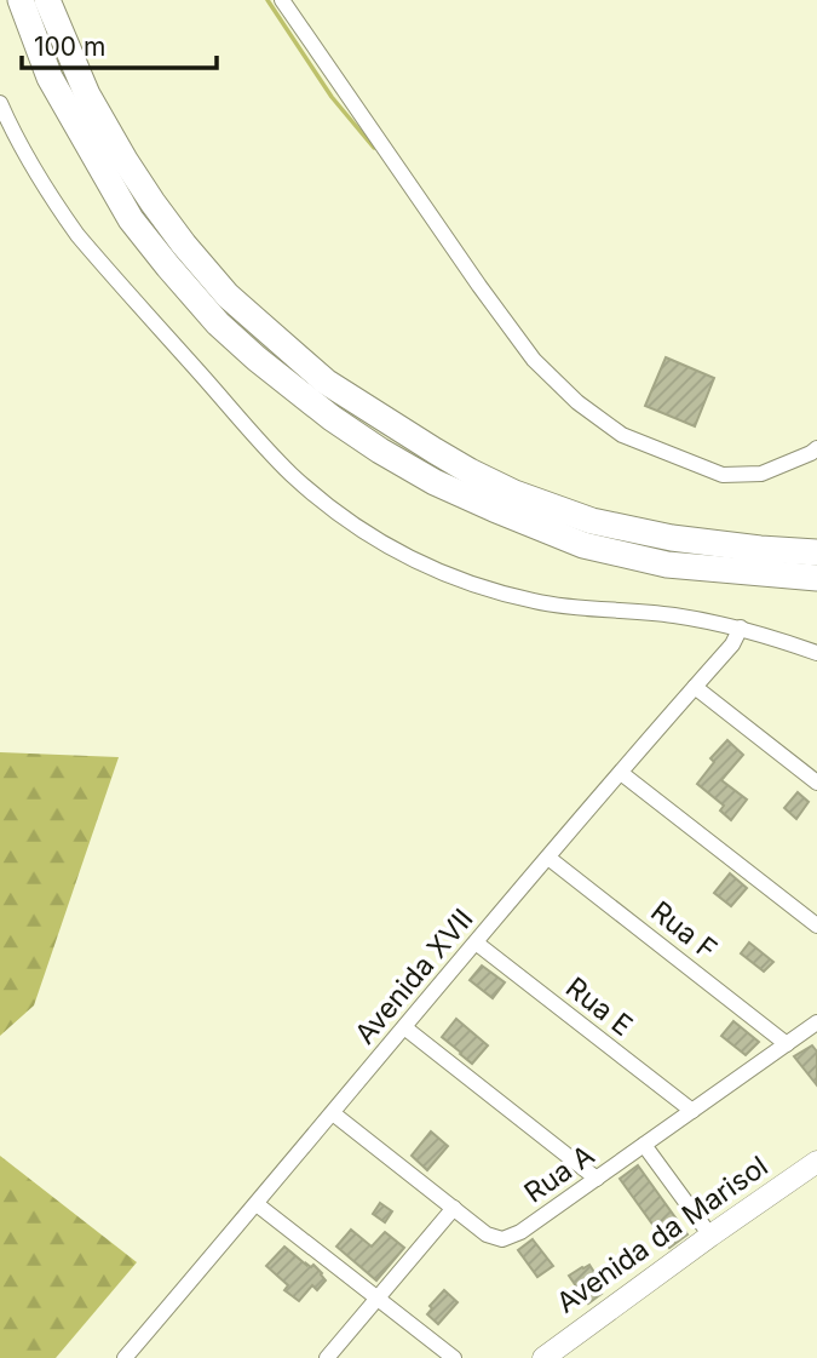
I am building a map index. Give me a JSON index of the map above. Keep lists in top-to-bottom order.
{
  "streets": {
    "street": [
      "Rua F",
      "Avenida XVII",
      "Rua E",
      "Rua A",
      "Avenida da Marisol"
    ]
  },
  "crossings": [
    ["Rua F", "Avenida XVII"],
    ["Rua F", "Rua A"],
    ["Avenida XVII", "Rua E"],
    ["Avenida XVII", "Rua A"],
    ["Rua E", "Rua A"]
  ],
  "scale_bar": "100 m"
}
